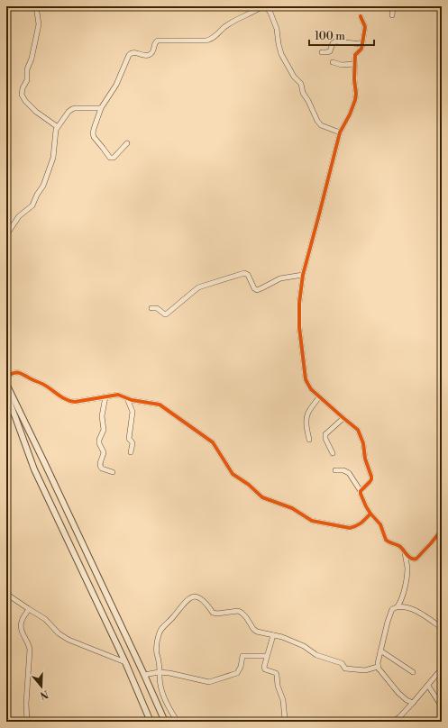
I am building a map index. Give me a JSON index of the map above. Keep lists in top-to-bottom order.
{
  "scale_bar": "100 m",
  "north": "bottom"
}
